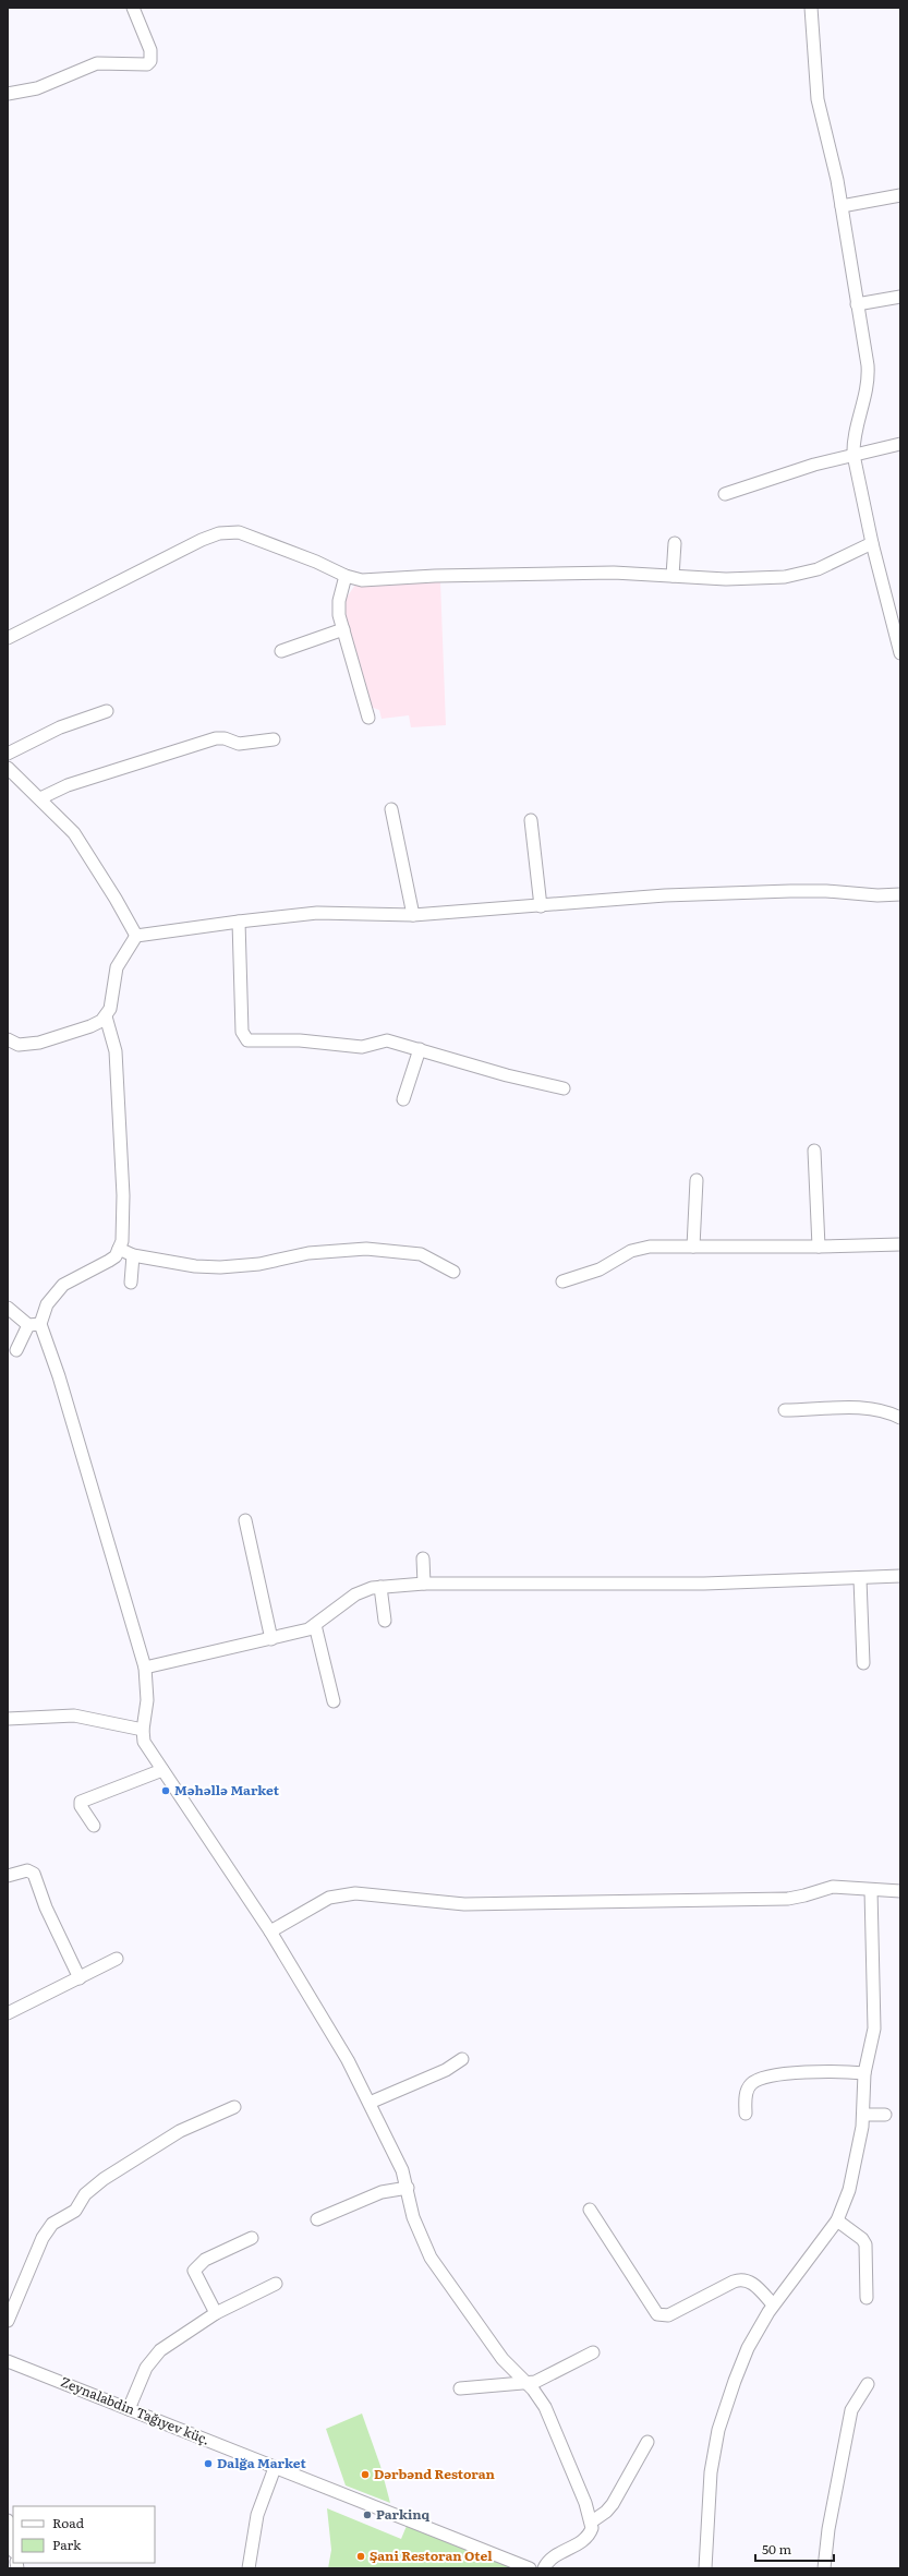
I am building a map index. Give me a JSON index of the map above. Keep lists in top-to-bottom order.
{
  "streets": {
    "street": ["Zeynalabdin Tağıyev küç."]
  },
  "places": [
    "Məhəllə Market",
    "Dalğa Market",
    "Dərbənd Restoran",
    "Parkinq",
    "Şani Restoran Otel"
  ],
  "legend": ["Road", "Park"],
  "scale_bar": "50 m"
}
